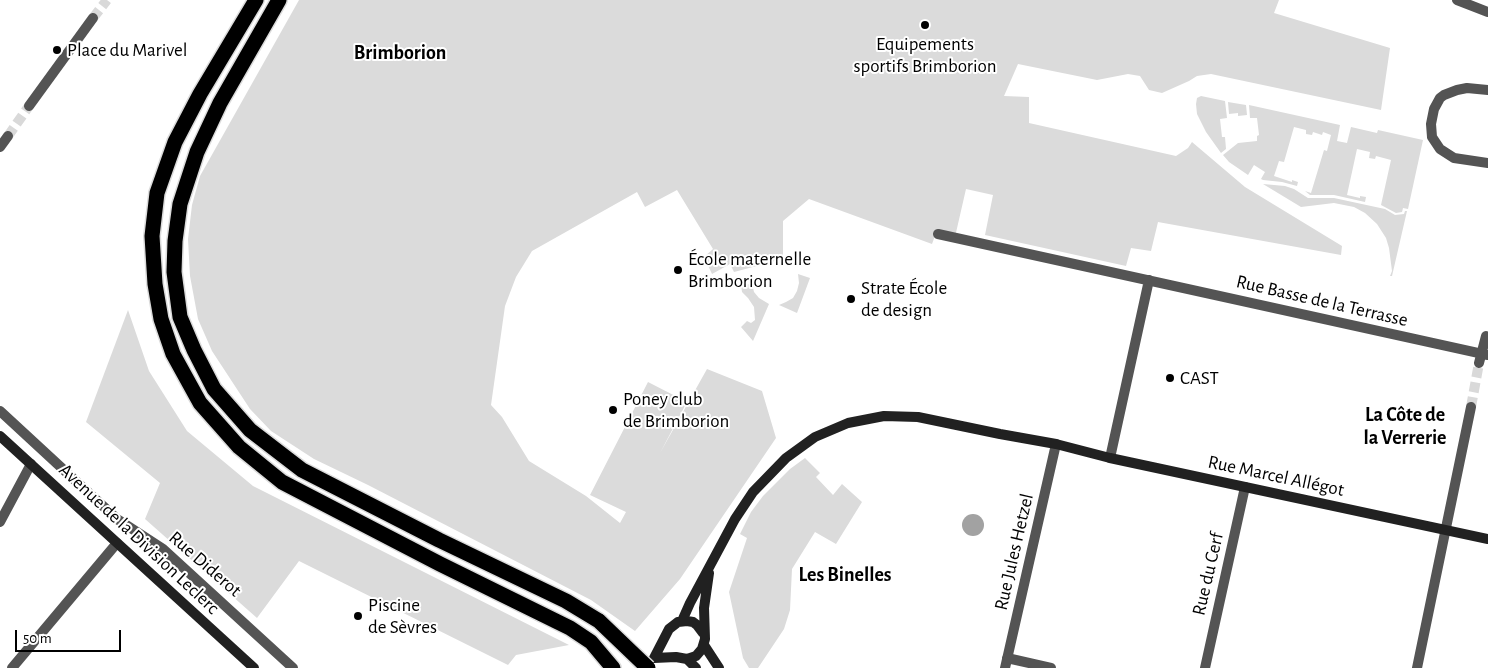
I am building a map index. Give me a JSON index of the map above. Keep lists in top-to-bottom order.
{
  "streets": {
    "main road": ["Rue Marcel Allégot", "Avenue de la Division Leclerc"],
    "street": [
      "Rue Basse de la Terrasse",
      "Rue Jules Hetzel",
      "Rue Diderot",
      "Rue du Cerf"
    ]
  },
  "crossings": [
    ["Rue Marcel Allégot", "Rue Jules Hetzel"],
    ["Rue Marcel Allégot", "Rue du Cerf"]
  ],
  "districts": ["Brimborion", "La Côte de la Verrerie", "Les Binelles"],
  "places": [
    "Equipements sportifs Brimborion",
    "Place du Marivel",
    "École maternelle Brimborion",
    "Strate École de design",
    "CAST",
    "Poney club de Brimborion",
    "Piscine de Sèvres"
  ],
  "scale_bar": "50 m"
}
